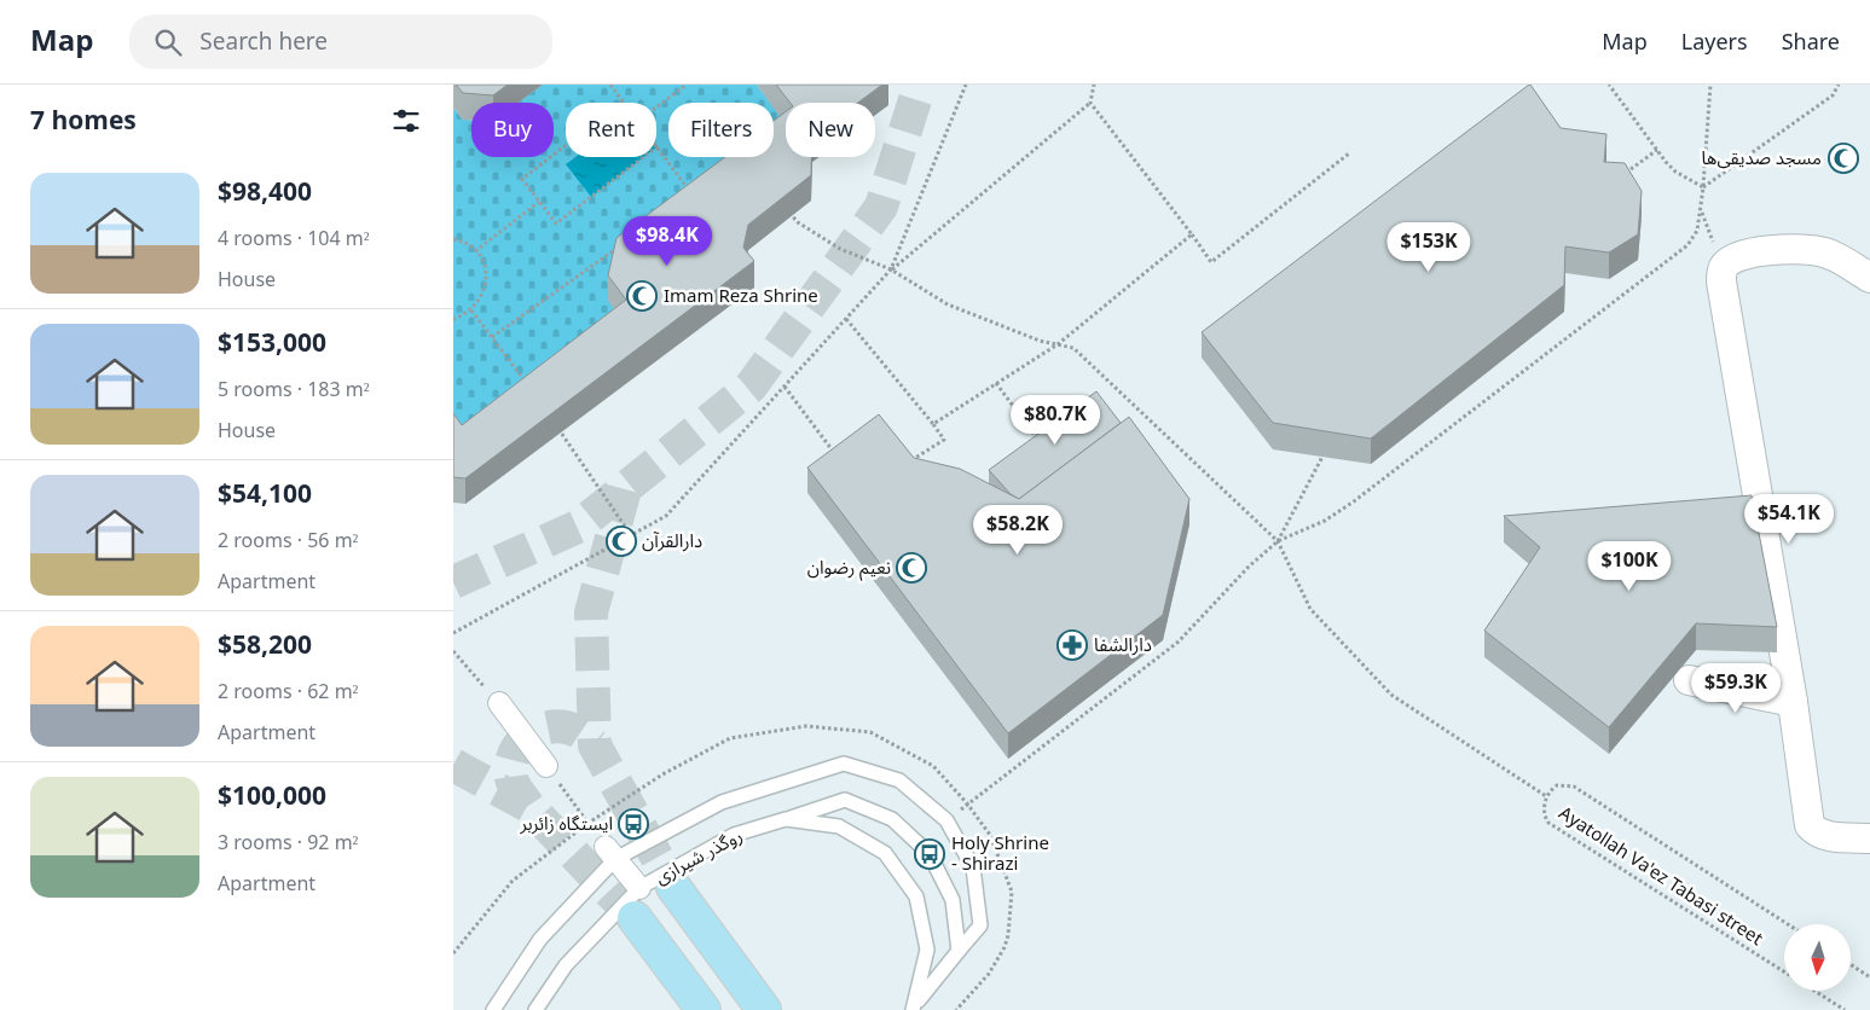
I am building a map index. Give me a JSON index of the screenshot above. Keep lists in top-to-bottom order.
{
  "streets": {
    "lane": ["روگذر شیرازی"],
    "path": ["Ayatollah Va'ez Tabasi street"]
  },
  "places": {
    "mosque": [
      "مسجد صدیقی‌ها",
      "Imam Reza Shrine",
      "دارالقرآن",
      "نعیم رضوان"
    ],
    "pharmacy": ["دارالشفا"],
    "bus stop": ["ایستگاه زائربر", "Holy Shrine - Shirazi"]
  },
  "north": "bottom",
  "page": {
    "header": "Map",
    "search": "Search here",
    "nav": ["Map", "Layers", "Share"],
    "heading": "7 homes",
    "chip": [
      "Buy",
      "Rent",
      "Filters",
      "New"
    ],
    "list": [
      {
        "name": "$98,400",
        "note": "4 rooms · 104 m² · House"
      },
      {
        "name": "$153,000",
        "note": "5 rooms · 183 m² · House"
      },
      {
        "name": "$54,100",
        "note": "2 rooms · 56 m² · Apartment"
      },
      {
        "name": "$58,200",
        "note": "2 rooms · 62 m² · Apartment"
      },
      {
        "name": "$100,000",
        "note": "3 rooms · 92 m² · Apartment"
      }
    ],
    "price": [
      "$98.4K",
      "$153K",
      "$80.7K",
      "$54.1K",
      "$58.2K",
      "$100K",
      "$59.3K"
    ]
  }
}
